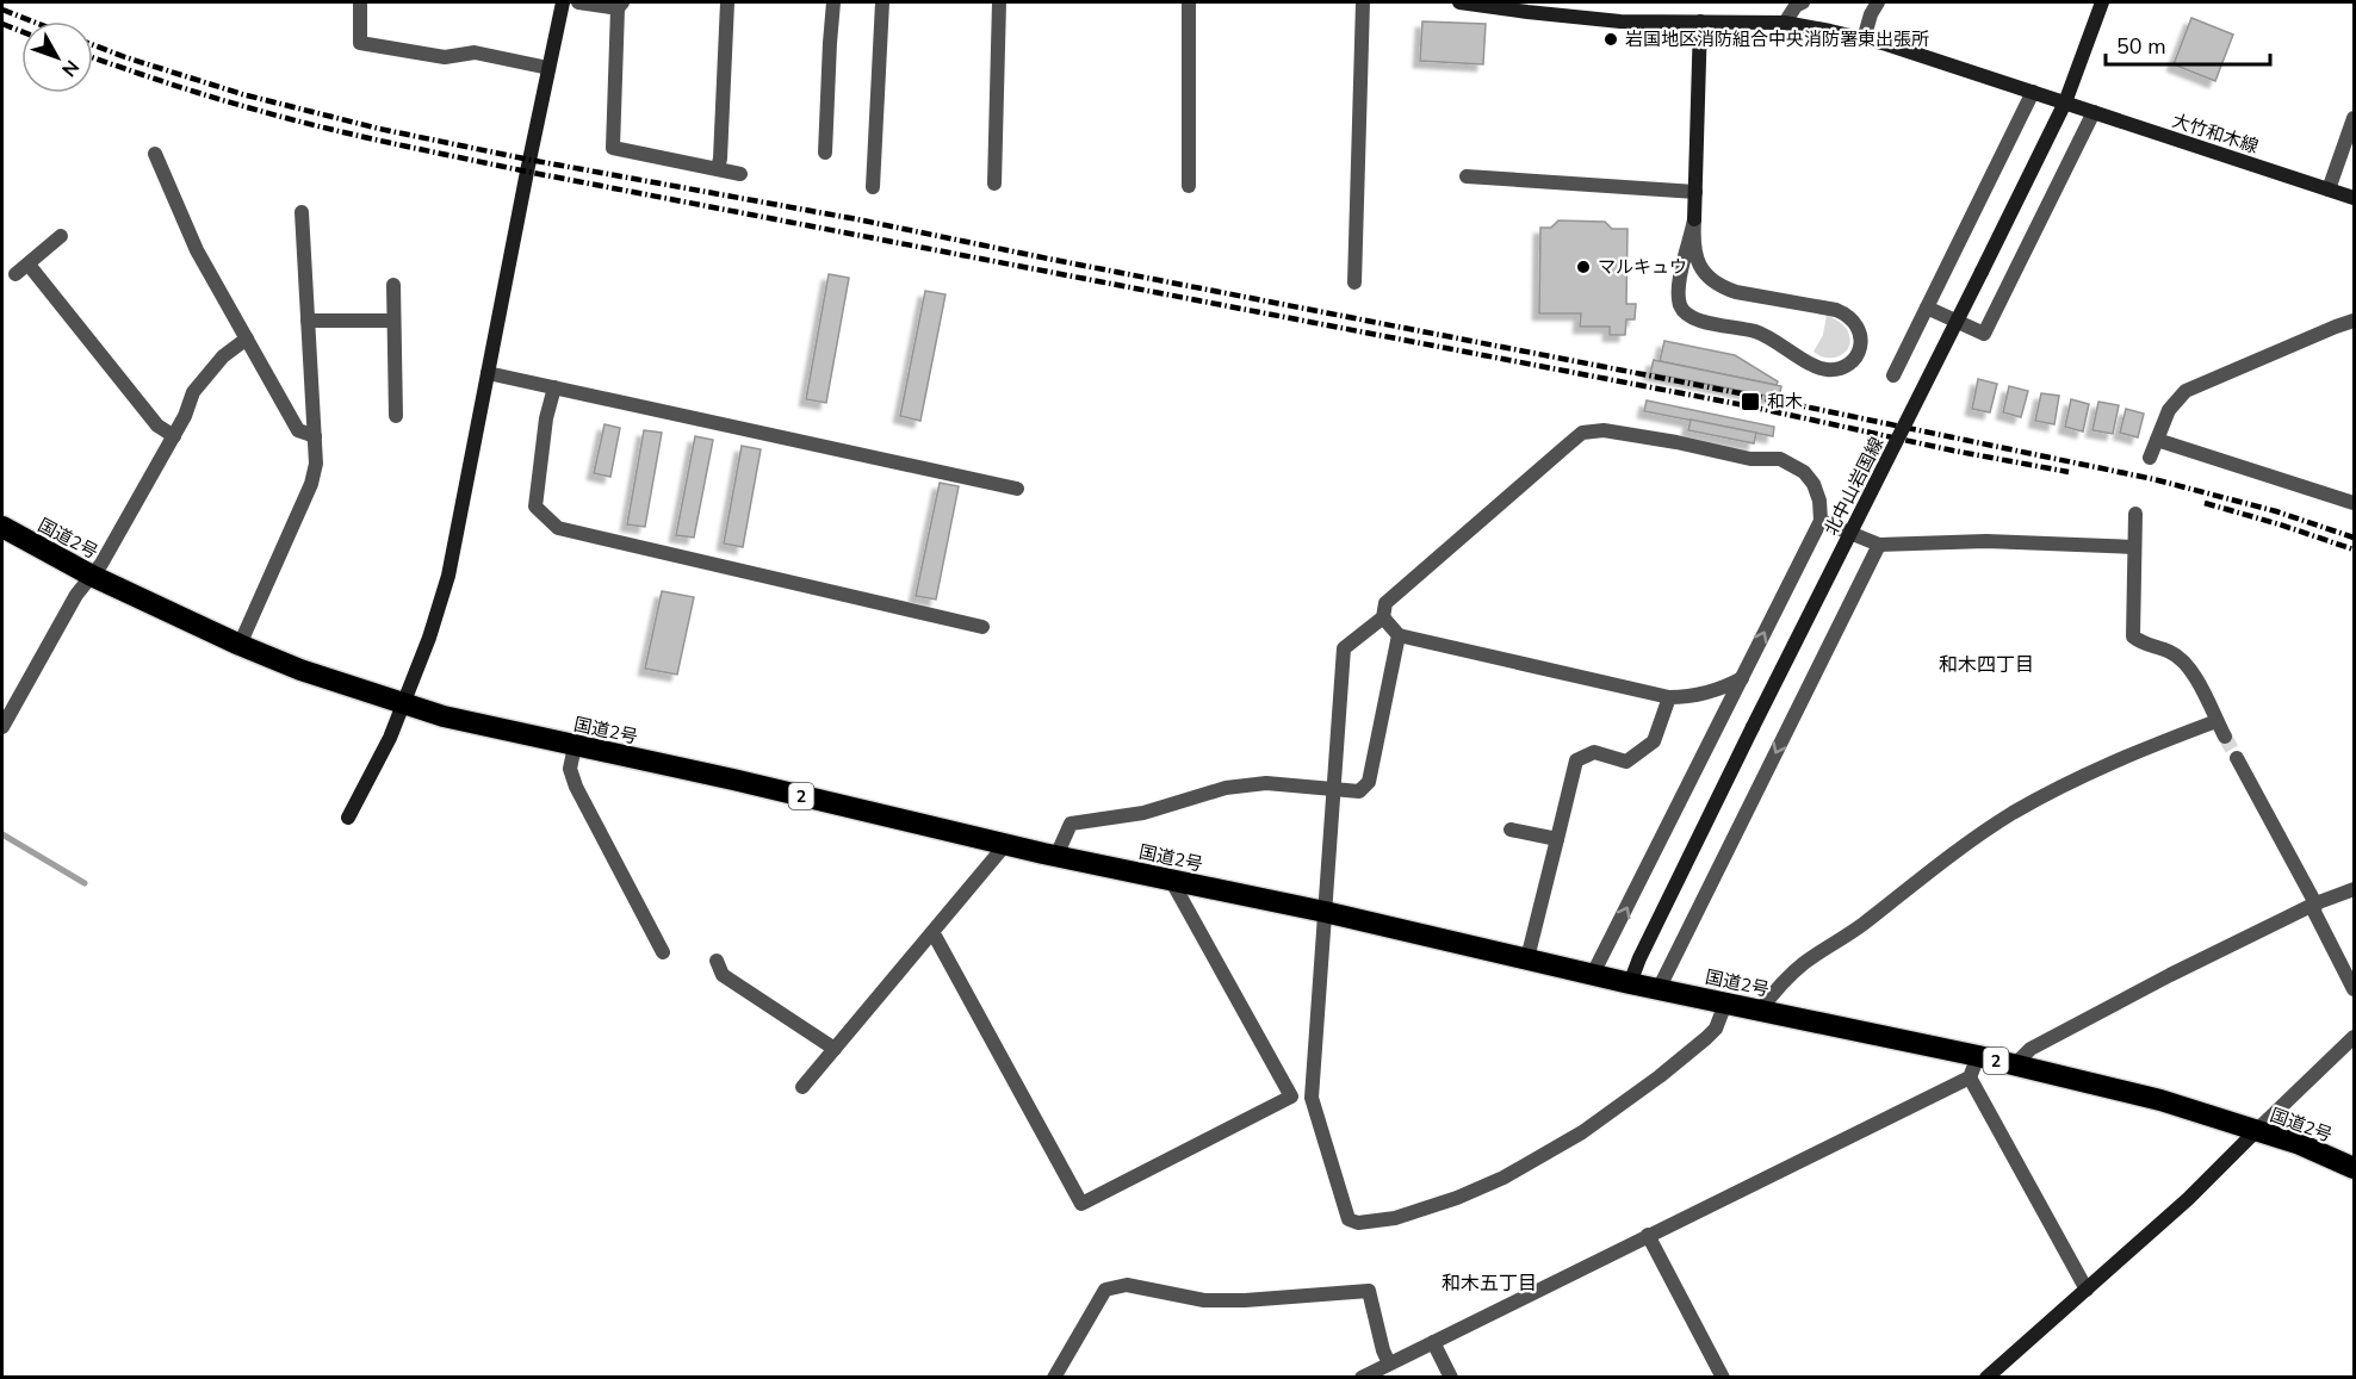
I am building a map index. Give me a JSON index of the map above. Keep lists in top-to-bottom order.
{
  "streets": {
    "highway": ["国道2号", "2"],
    "street": ["大竹和木線", "北中山岩国線"]
  },
  "crossings": [
    ["大竹和木線", "北中山岩国線"],
    ["北中山岩国線", "国道2号"]
  ],
  "districts": ["和木四丁目", "和木五丁目"],
  "places": {
    "other": ["岩国地区消防組合中央消防署東出張所", "マルキュウ"],
    "transit": ["和木"]
  },
  "scale_bar": "50 m",
  "north": "bottom right"
}
